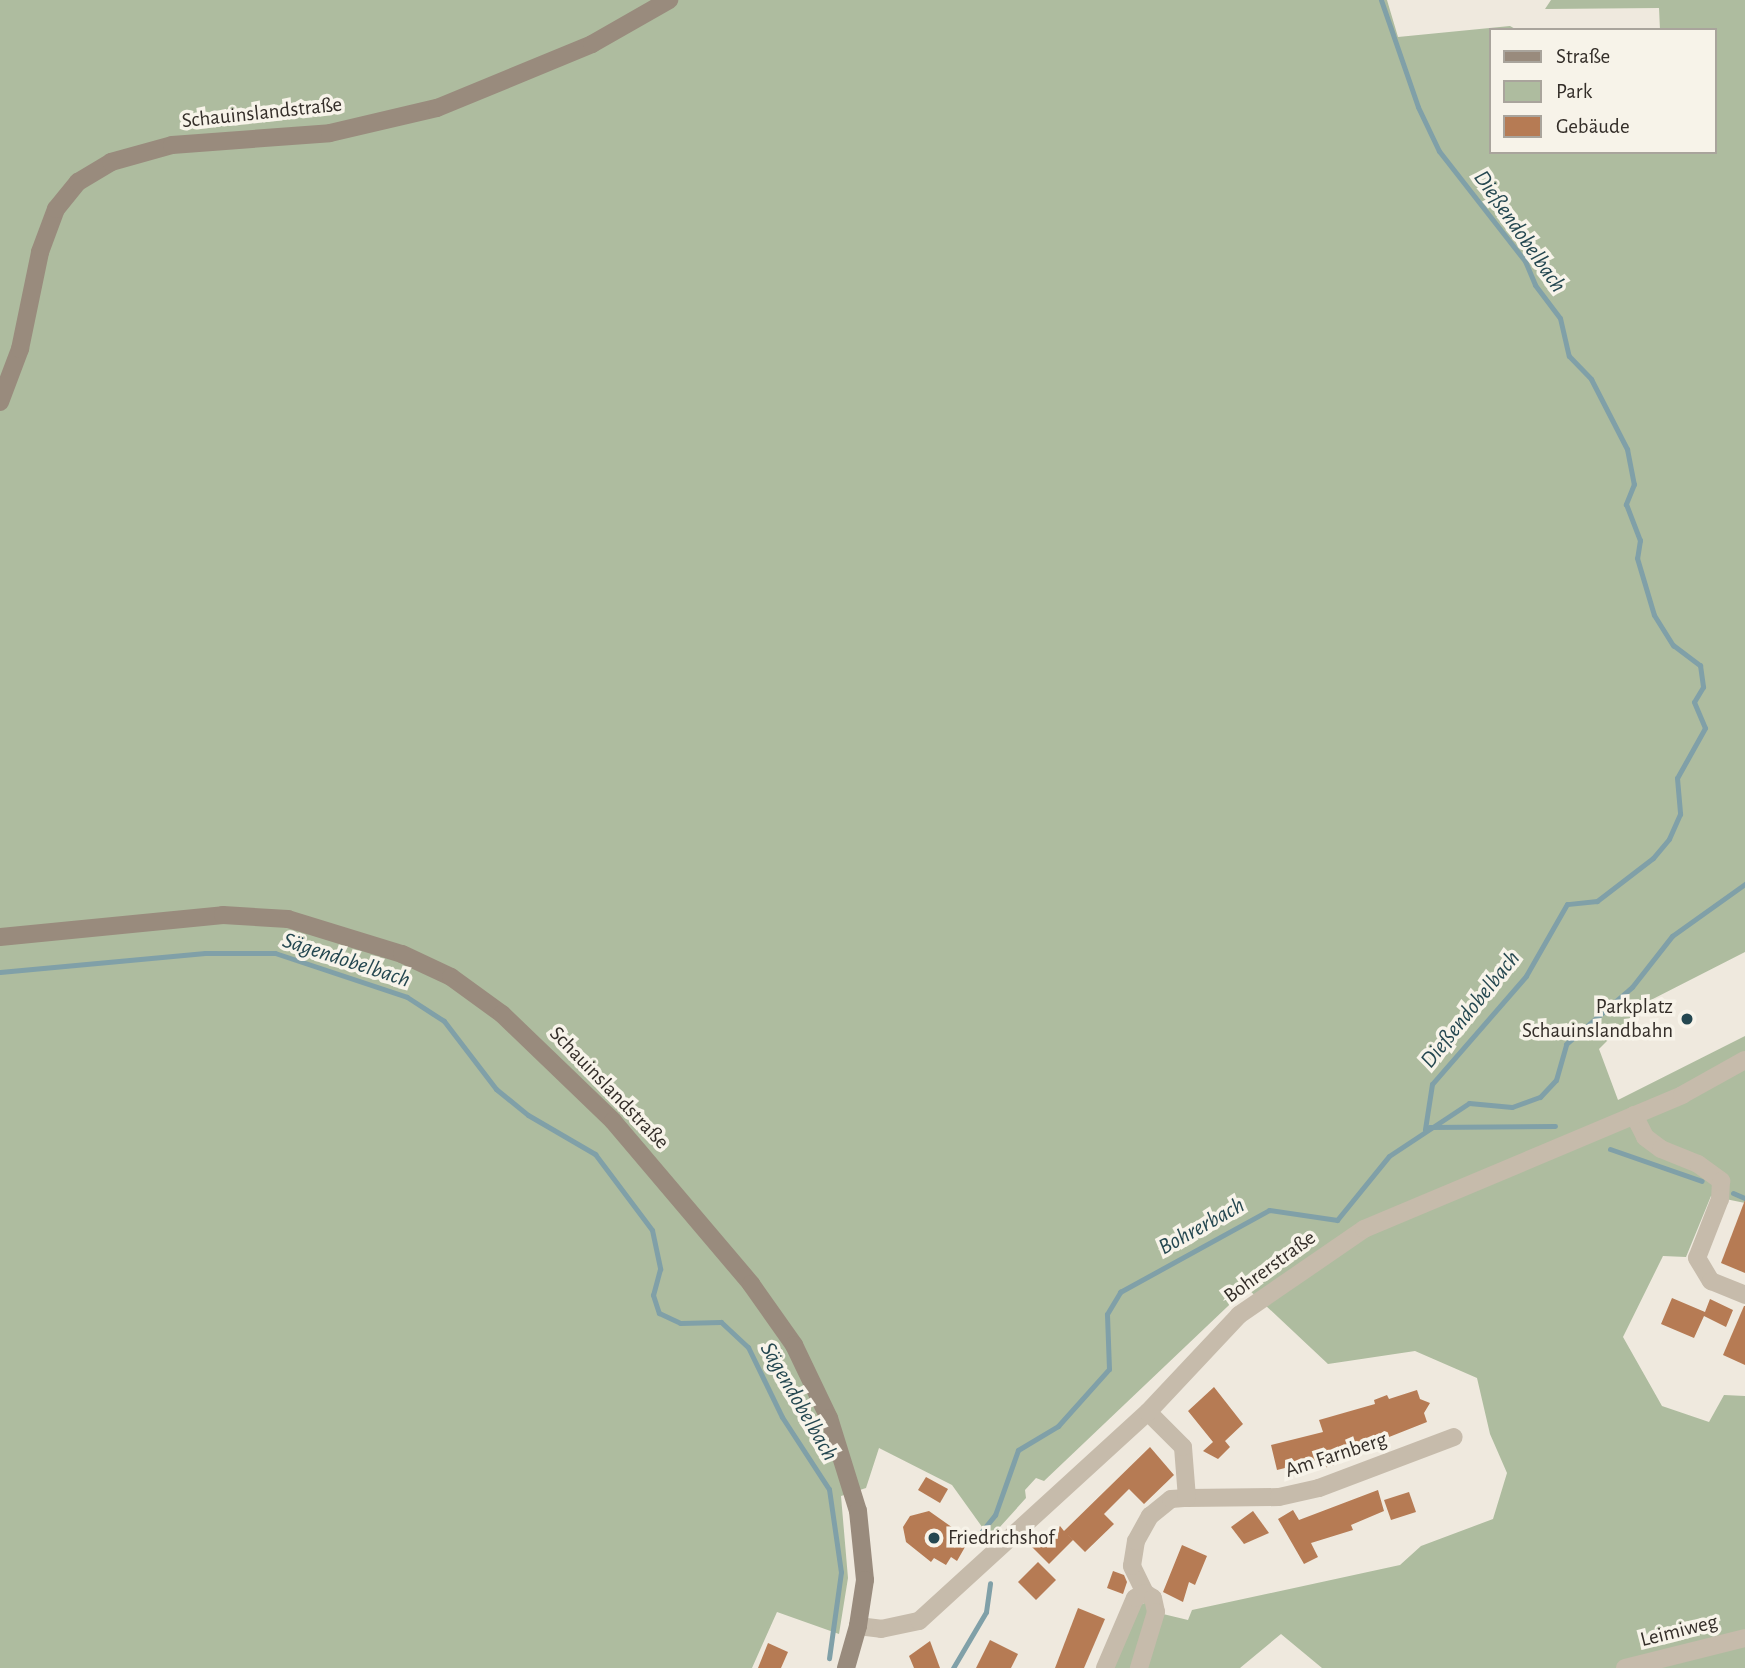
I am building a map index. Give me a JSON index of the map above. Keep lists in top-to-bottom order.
{
  "streets": {
    "main road": ["Schauinslandstraße"],
    "street": ["Bohrerstraße", "Am Farnberg", "Leimiweg"]
  },
  "crossings": [
    ["Schauinslandstraße", "Bohrerstraße"]
  ],
  "water": ["Dießendobelbach", "Sägendobelbach", "Bohrerbach"],
  "places": ["Parkplatz Schauinslandbahn", "Friedrichshof"],
  "legend": ["Straße", "Park", "Gebäude"]
}
